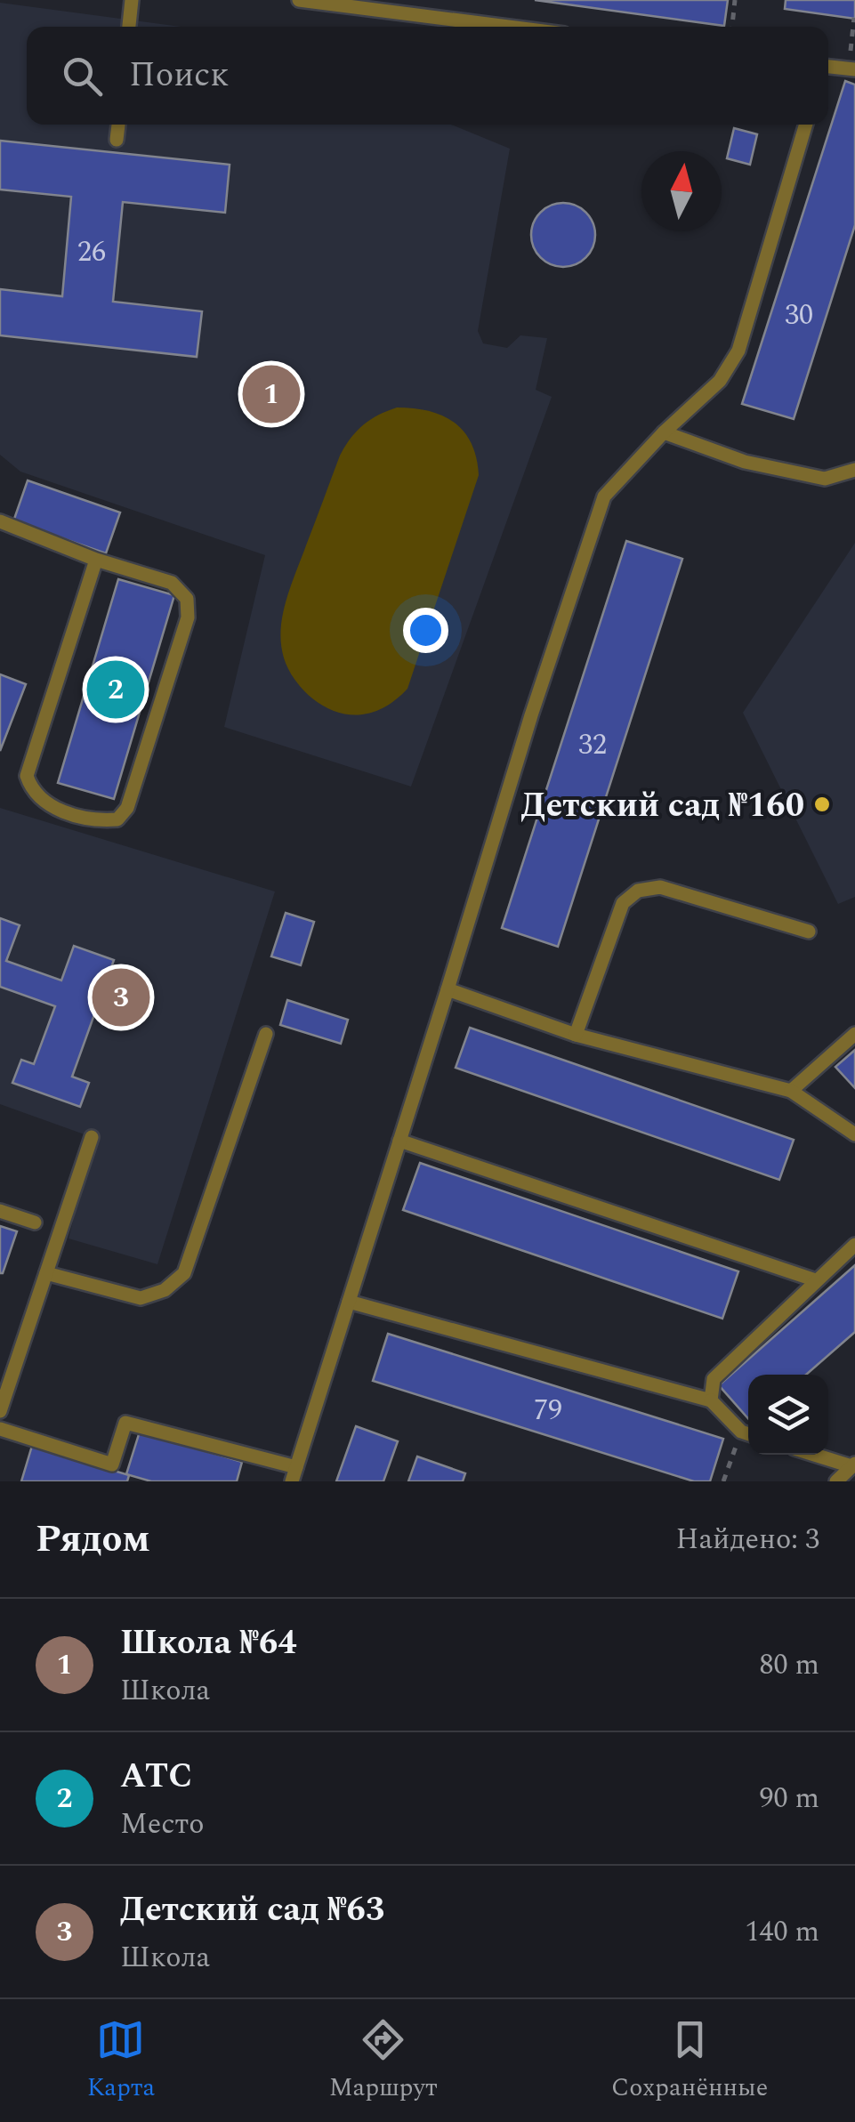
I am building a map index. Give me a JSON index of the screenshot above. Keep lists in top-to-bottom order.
{
  "places": ["Детский сад №160"],
  "house_numbers": [
    "26",
    "30",
    "32",
    "79"
  ],
  "north": "top",
  "page": {
    "search": "Поиск",
    "pins": ["1", "2", "3"],
    "heading": ["Рядом", "Найдено: 3"],
    "list": [
      {
        "mark": "1",
        "name": "Школа №64",
        "note": "Школа",
        "value": "80 m"
      },
      {
        "mark": "2",
        "name": "АТС",
        "note": "Место",
        "value": "90 m"
      },
      {
        "mark": "3",
        "name": "Детский сад №63",
        "note": "Школа",
        "value": "140 m"
      }
    ],
    "nav": ["Карта", "Маршрут", "Сохранённые"]
  }
}
